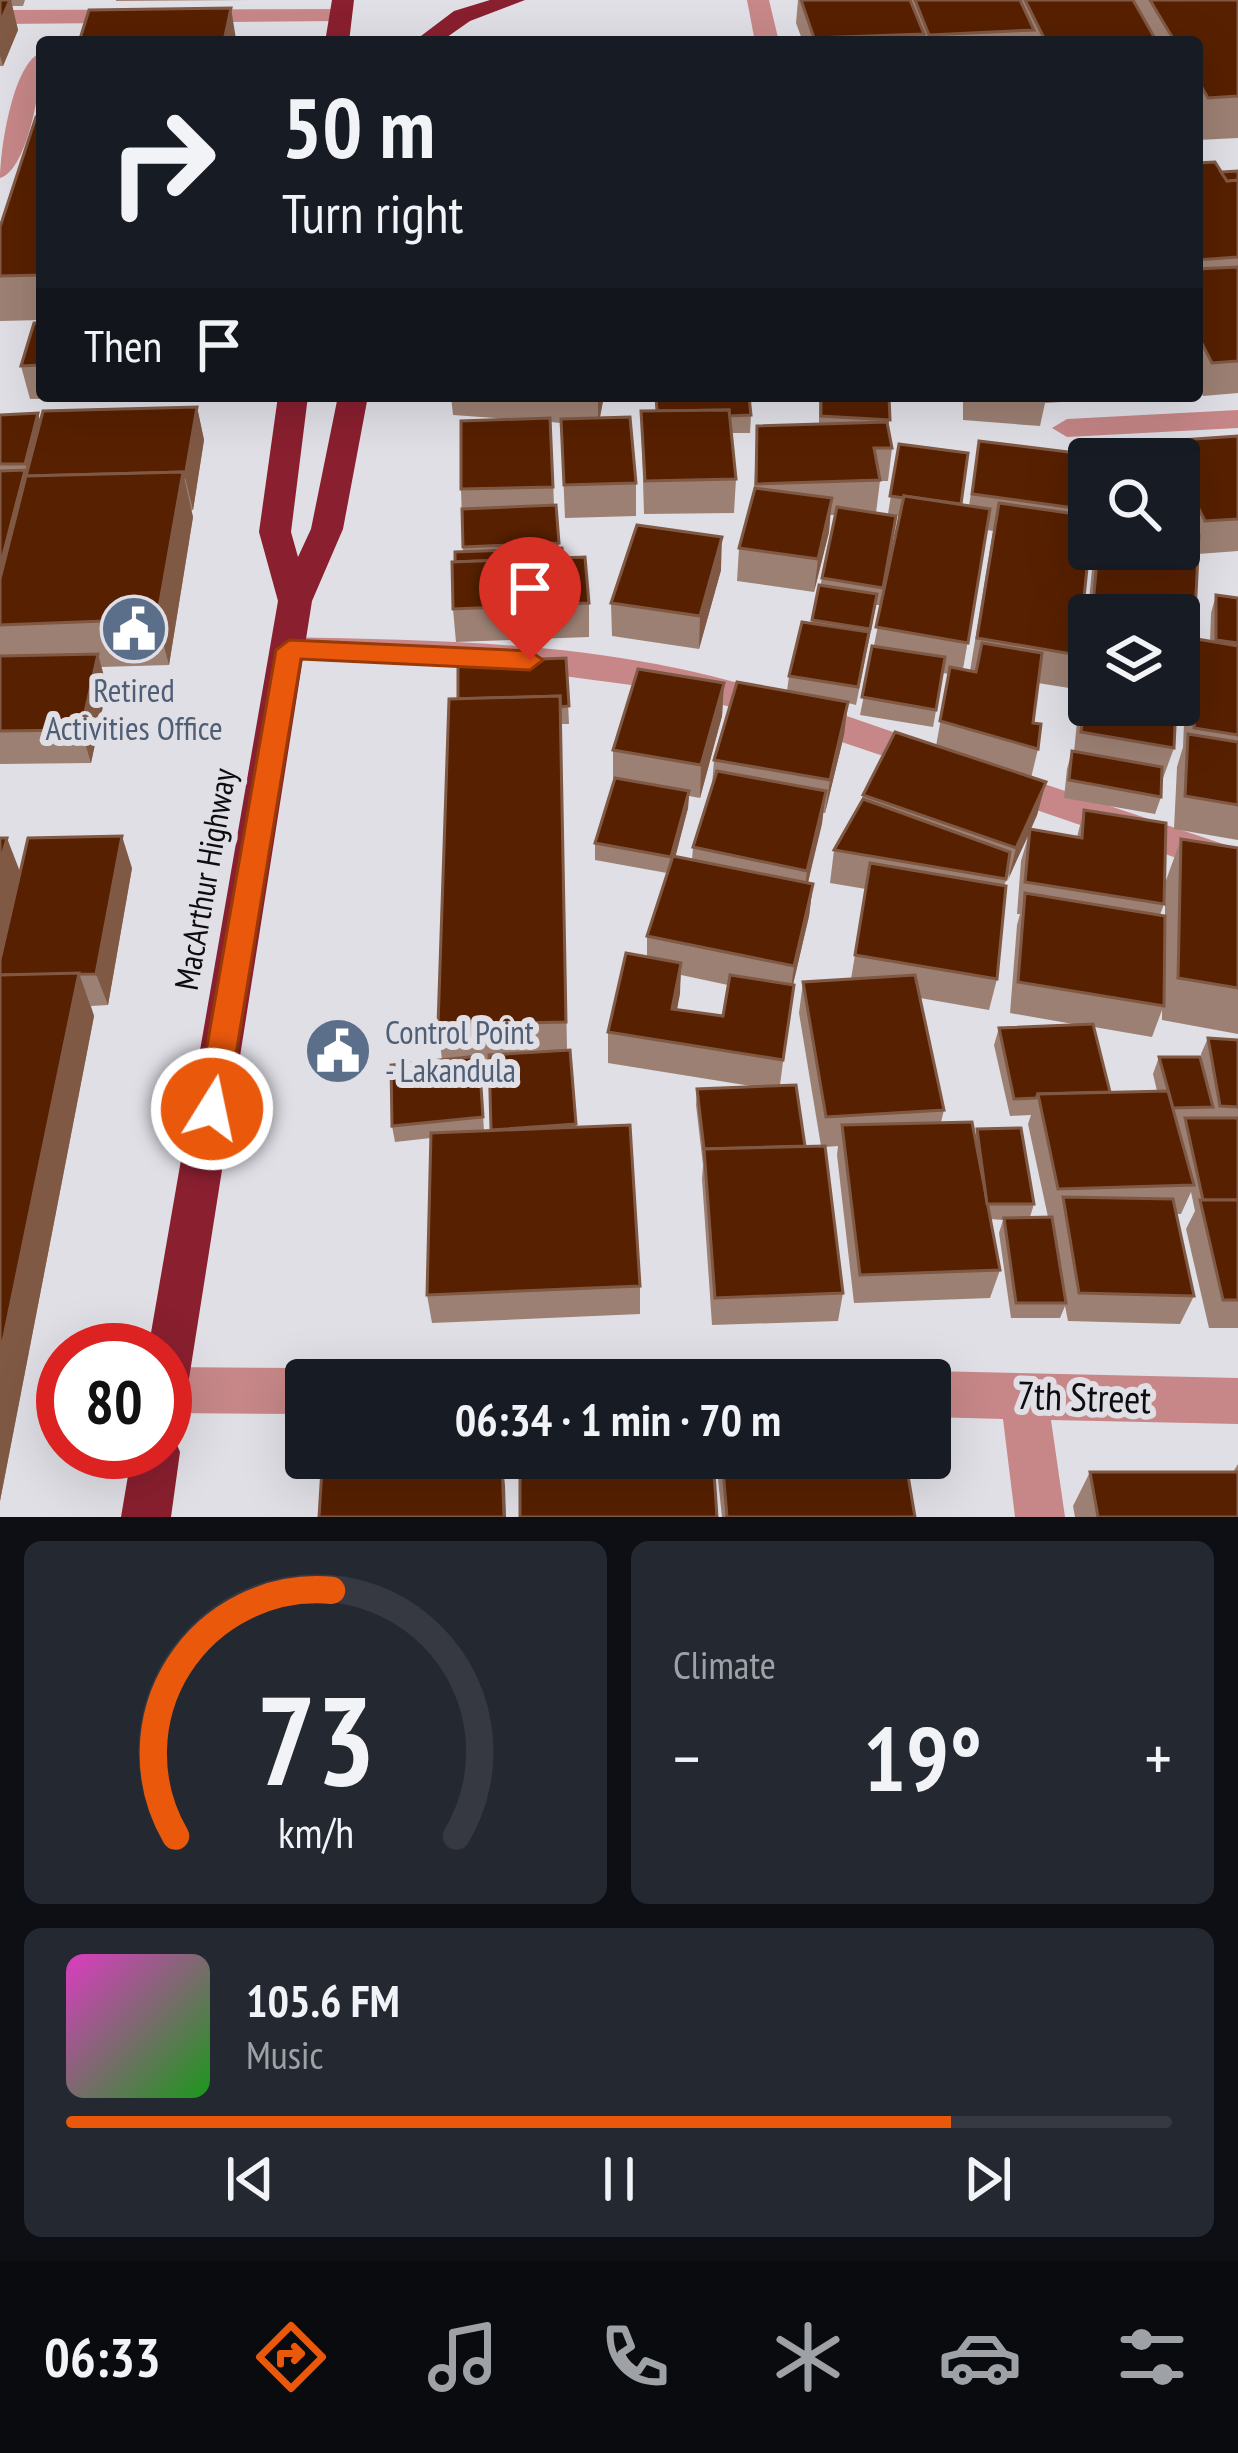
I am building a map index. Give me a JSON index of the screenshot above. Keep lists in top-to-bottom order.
{
  "streets": {
    "highway": ["MacArthur Highway"],
    "street": ["7th Street"]
  },
  "places": {
    "public building": ["Retired Activities Office", "Control Point - Lakandula"]
  },
  "page": {
    "turn": ["50 m", "Turn right"],
    "then": "Then",
    "limit": "80",
    "trip": "06:34 · 1 min · 70 m",
    "tile": "Climate",
    "heat": ["−", "19°", "+"],
    "song": ["105.6 FM", "Music"],
    "tabs": "06:33",
    "gauge": ["73", "km/h"]
  }
}
